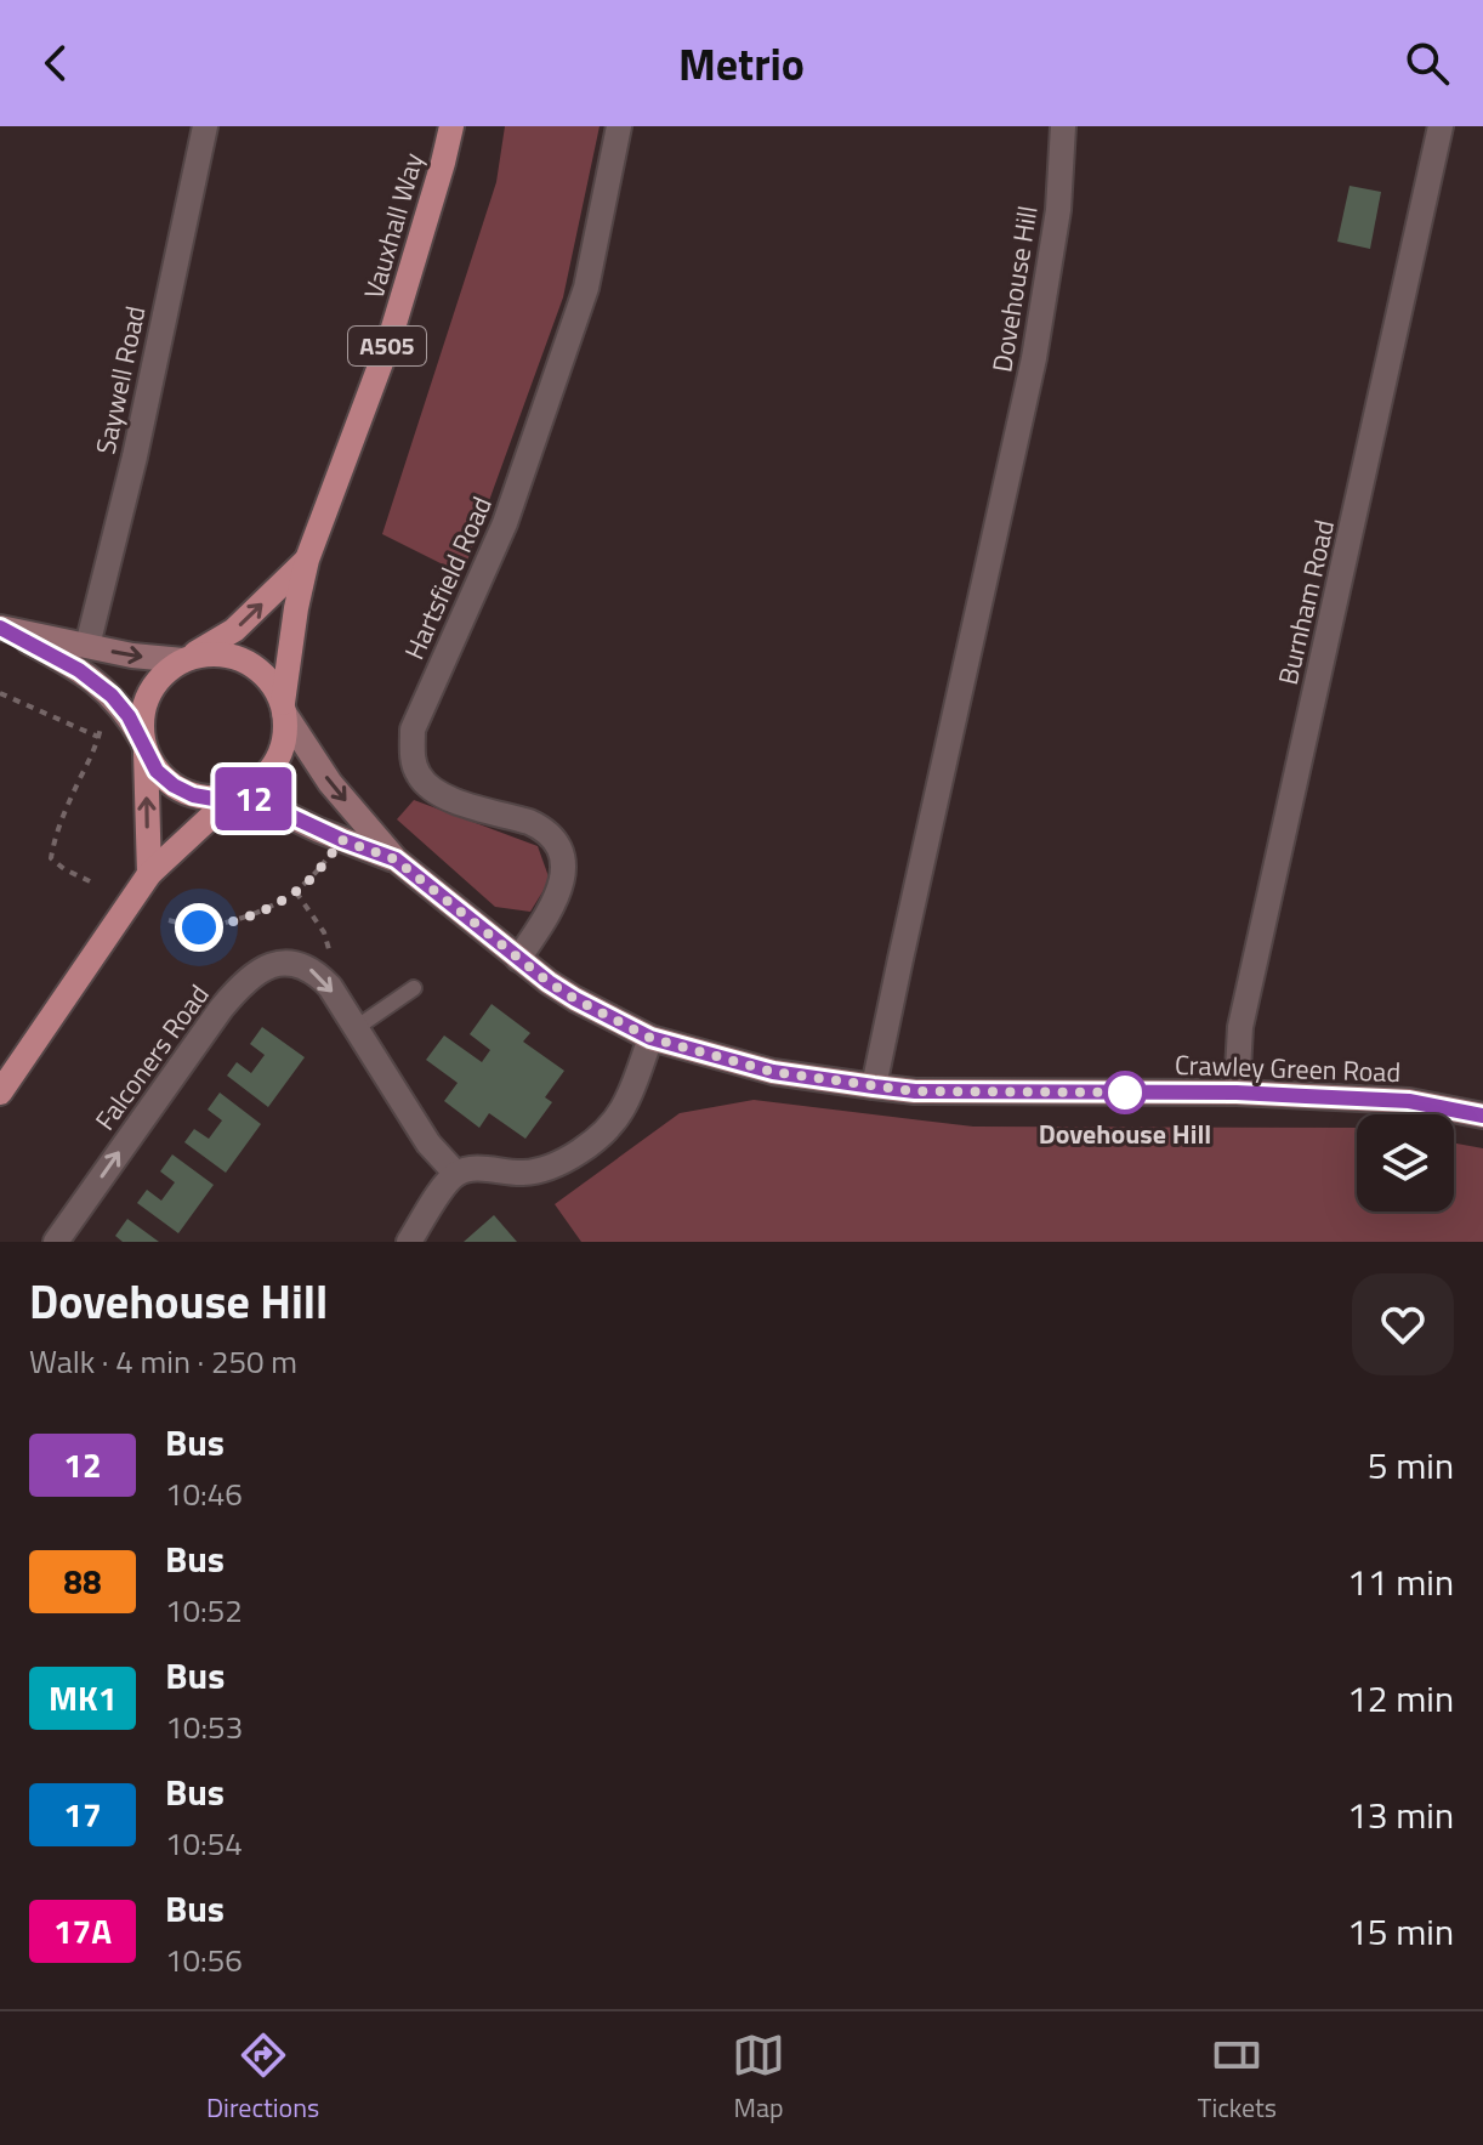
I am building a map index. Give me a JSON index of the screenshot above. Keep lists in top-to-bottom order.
{
  "streets": {
    "main road": ["Vauxhall Way", "A505"],
    "street": [
      "Dovehouse Hill",
      "Saywell Road",
      "Hartsfield Road",
      "Burnham Road",
      "Falconers Road",
      "Crawley Green Road"
    ]
  },
  "crossings": [
    ["Vauxhall Way", "Crawley Green Road"],
    ["Dovehouse Hill", "Crawley Green Road"],
    ["Hartsfield Road", "Crawley Green Road"],
    ["Burnham Road", "Crawley Green Road"]
  ],
  "one_way": ["Falconers Road"],
  "places": ["Dovehouse Hill"],
  "lines": ["bus line 12"],
  "page": {
    "header": "Metrio",
    "on_map": "12",
    "heading": ["Dovehouse Hill", "Walk · 4 min · 250 m"],
    "list": [
      {
        "mark": "12",
        "name": "Bus",
        "note": "10:46",
        "value": "5 min"
      },
      {
        "mark": "88",
        "name": "Bus",
        "note": "10:52",
        "value": "11 min"
      },
      {
        "mark": "MK1",
        "name": "Bus",
        "note": "10:53",
        "value": "12 min"
      },
      {
        "mark": "17",
        "name": "Bus",
        "note": "10:54",
        "value": "13 min"
      },
      {
        "mark": "17A",
        "name": "Bus",
        "note": "10:56",
        "value": "15 min"
      }
    ],
    "tabs": ["Directions", "Map", "Tickets"]
  }
}
